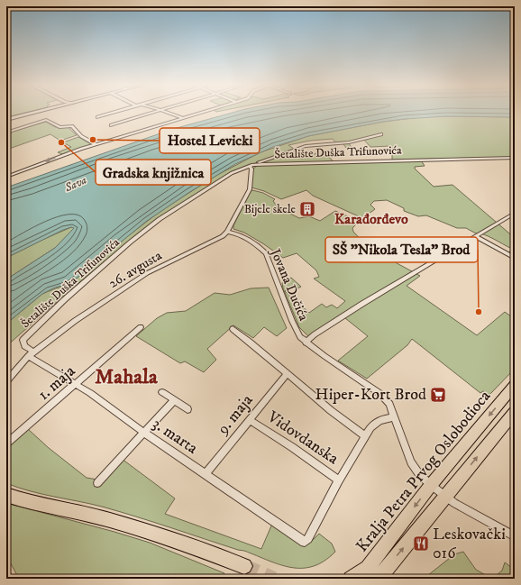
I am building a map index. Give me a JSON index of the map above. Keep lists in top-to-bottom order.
{
  "streets": {
    "main road": ["Kralja Petra Prvog Oslobodioca"],
    "street": [
      "Šetalište Duška Trifunovića",
      "26. avgusta",
      "Jovana Dučića",
      "1. maja",
      "9. maja",
      "3. marta",
      "Vidovdanska"
    ]
  },
  "crossings": [
    ["Šetalište Duška Trifunovića", "26. avgusta"],
    ["Šetalište Duška Trifunovića", "3. marta"],
    ["26. avgusta", "Jovana Dučića"],
    ["26. avgusta", "3. marta"],
    ["Jovana Dučića", "Vidovdanska"],
    ["Jovana Dučića", "Kralja Petra Prvog Oslobodioca"],
    ["1. maja", "3. marta"],
    ["9. maja", "3. marta"],
    ["9. maja", "Vidovdanska"],
    ["3. marta", "Vidovdanska"]
  ],
  "districts": ["Karađorđevo", "Mahala"],
  "water": ["Sava"],
  "places": {
    "other": ["Hostel Levicki", "Gradska knjižnica", "SŠ \"Nikola Tesla\" Brod"],
    "building": ["Bijele skele"],
    "supermarket": ["Hiper-Kort Brod"],
    "restaurant": ["Leskovački 016"]
  }
}
